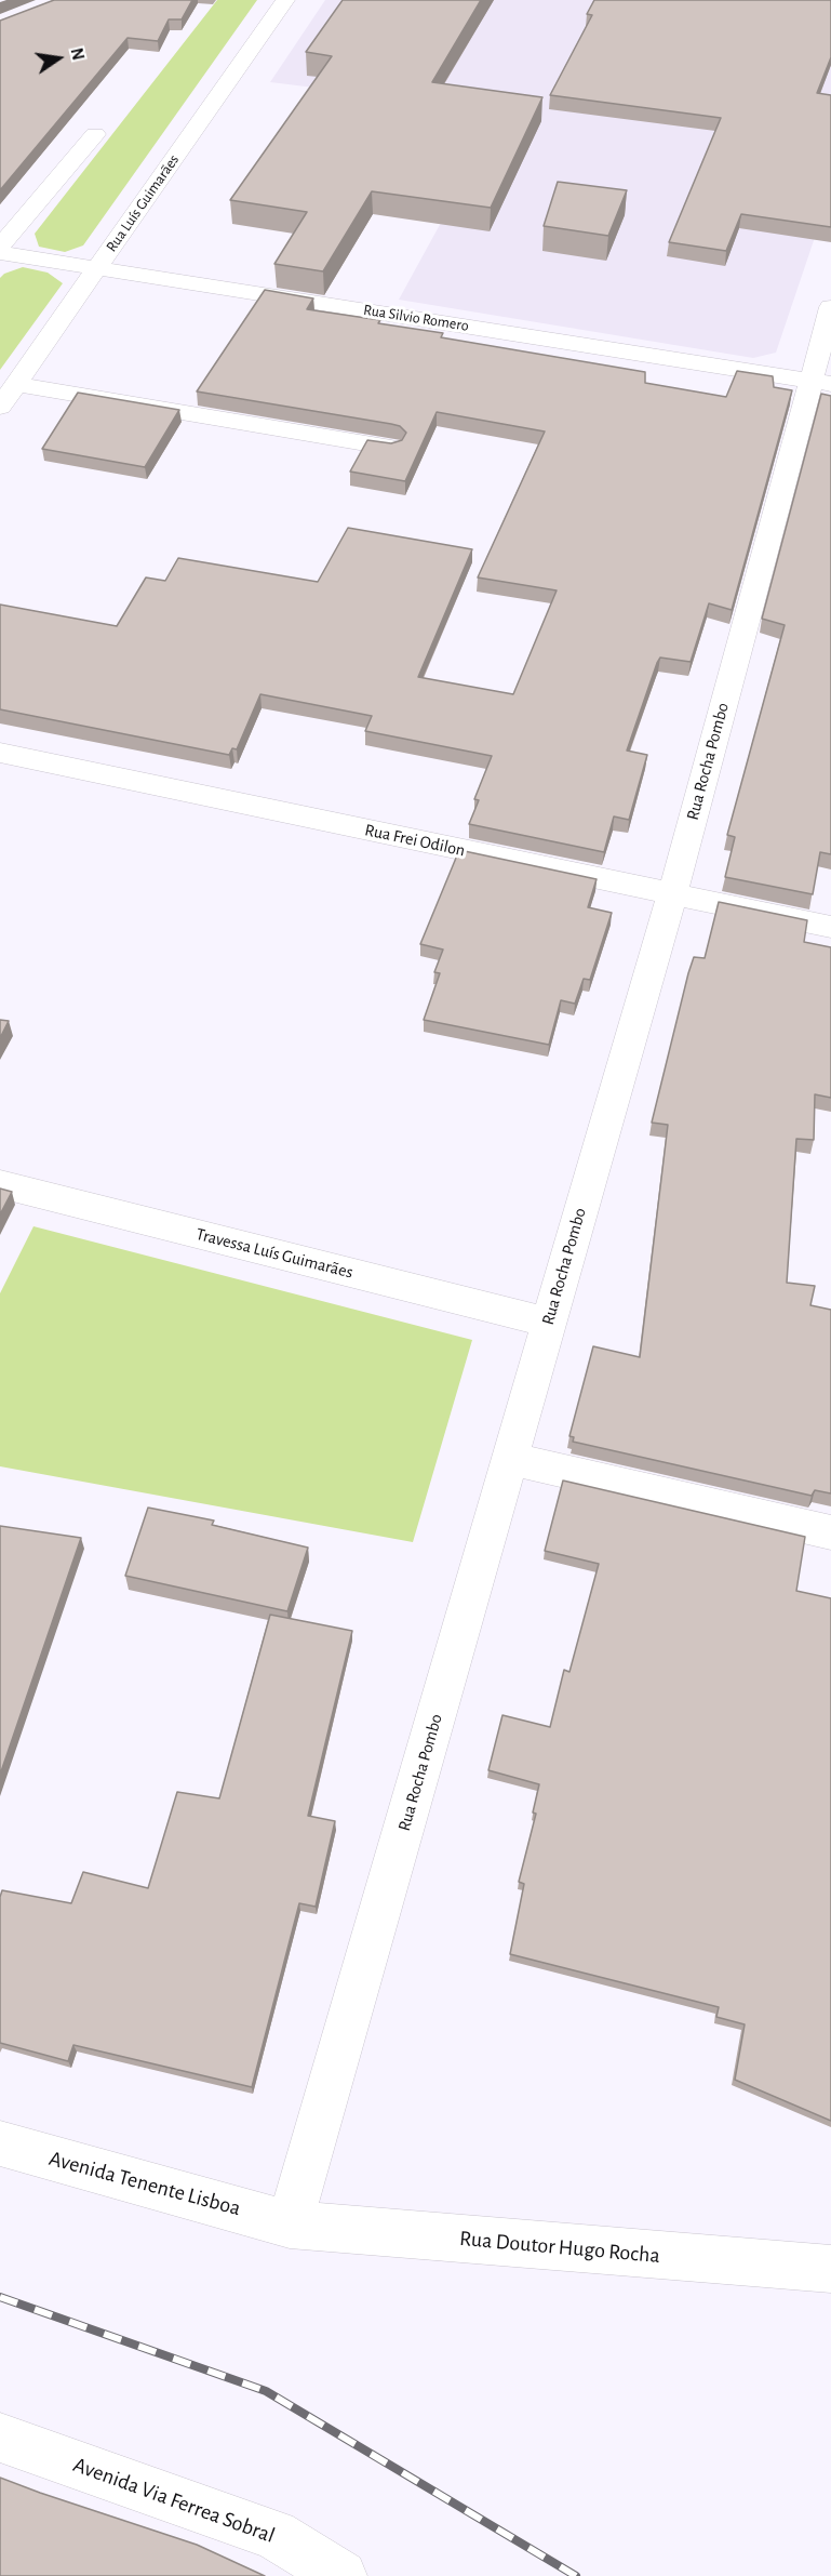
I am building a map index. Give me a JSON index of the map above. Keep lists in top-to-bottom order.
{
  "streets": {
    "street": [
      "Rua Luís Guimarães",
      "Rua Silvio Romero",
      "Rua Rocha Pombo",
      "Rua Frei Odilon",
      "Travessa Luís Guimarães",
      "Avenida Tenente Lisboa",
      "Rua Doutor Hugo Rocha",
      "Avenida Via Ferrea Sobral"
    ]
  },
  "crossings": [
    ["Rua Luís Guimarães", "Rua Silvio Romero"],
    ["Rua Silvio Romero", "Rua Rocha Pombo"],
    ["Rua Rocha Pombo", "Rua Frei Odilon"],
    ["Rua Rocha Pombo", "Travessa Luís Guimarães"],
    ["Rua Rocha Pombo", "Avenida Tenente Lisboa"],
    ["Rua Rocha Pombo", "Rua Doutor Hugo Rocha"],
    ["Avenida Tenente Lisboa", "Rua Doutor Hugo Rocha"]
  ],
  "north": "right"
}
